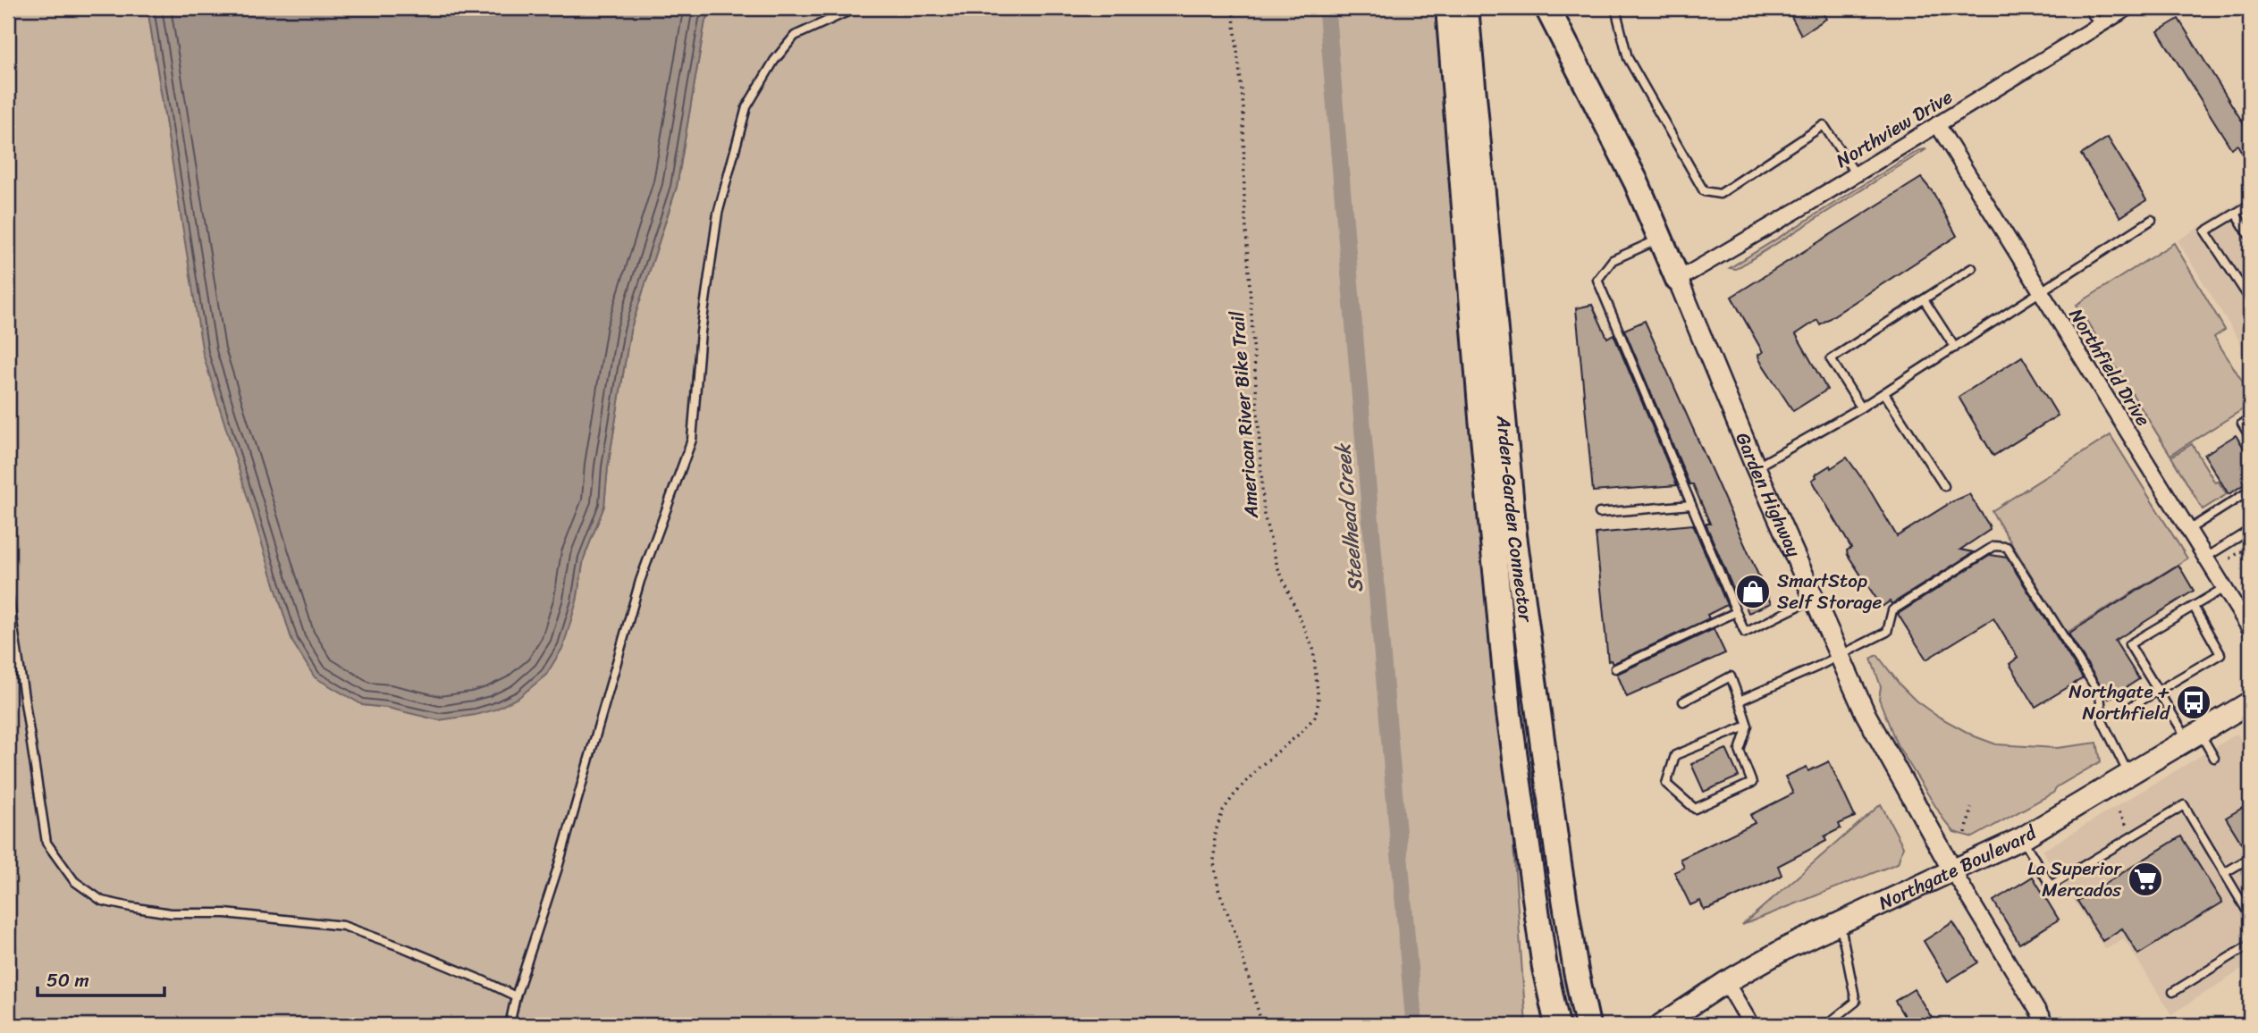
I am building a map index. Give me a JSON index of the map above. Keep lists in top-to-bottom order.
{
  "streets": {
    "main road": ["Arden-Garden Connector", "Northgate Boulevard"],
    "street": ["Northview Drive", "Northfield Drive", "Garden Highway"],
    "path": ["American River Bike Trail"]
  },
  "crossings": [
    ["Northview Drive", "Northfield Drive"],
    ["Northview Drive", "Garden Highway"],
    ["Garden Highway", "Northgate Boulevard"]
  ],
  "water": ["Steelhead Creek"],
  "places": {
    "shop": ["SmartStop Self Storage"],
    "bus stop": ["Northgate + Northfield"],
    "supermarket": ["La Superior Mercados"]
  },
  "scale_bar": "50 m"
}
